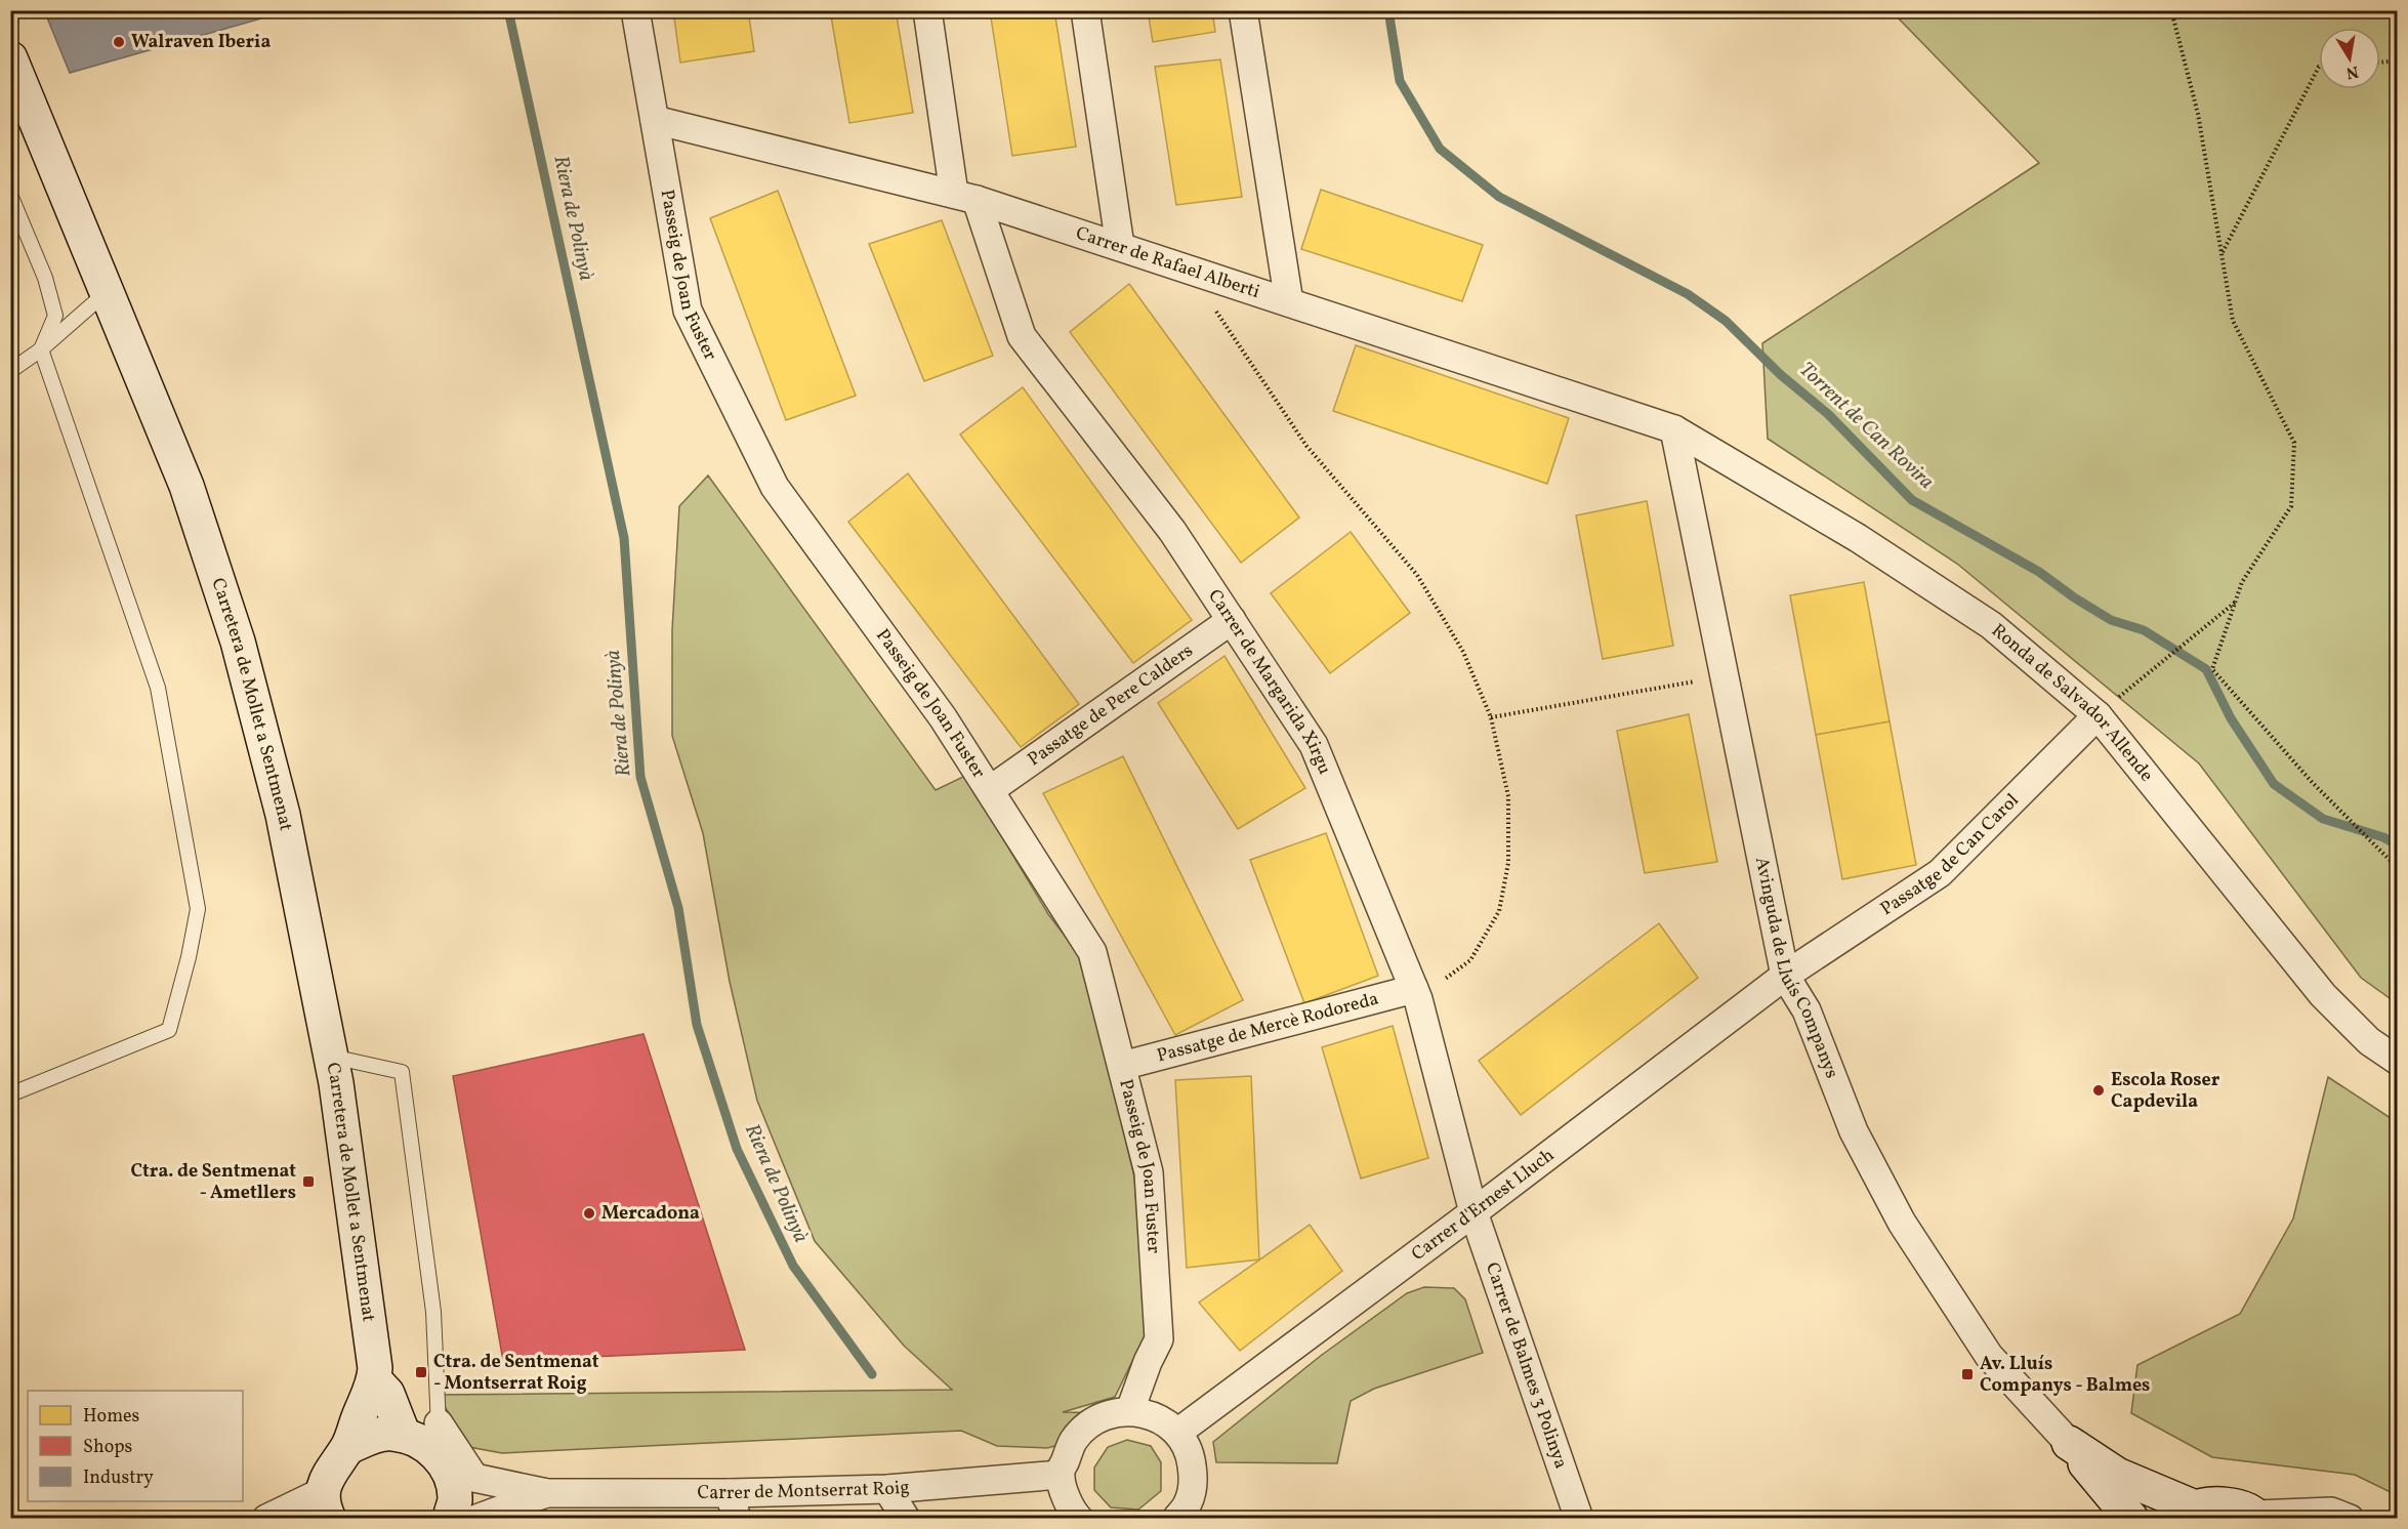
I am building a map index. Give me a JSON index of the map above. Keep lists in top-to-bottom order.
{
  "streets": {
    "street": [
      "Carrer de Rafael Alberti",
      "Passeig de Joan Fuster",
      "Carrer de Margarida Xirgu",
      "Carretera de Mollet a Sentmenat",
      "Ronda de Salvador Allende",
      "Passatge de Pere Calders",
      "Passatge de Can Carol",
      "Avinguda de Lluís Companys",
      "Passatge de Mercè Rodoreda",
      "Carrer d'Ernest Lluch",
      "Carrer de Balmes 3 Polinya",
      "Carrer de Montserrat Roig"
    ]
  },
  "crossings": [
    ["Carrer de Rafael Alberti", "Passeig de Joan Fuster"],
    ["Carrer de Rafael Alberti", "Carrer de Margarida Xirgu"],
    ["Carrer de Rafael Alberti", "Ronda de Salvador Allende"],
    ["Carrer de Rafael Alberti", "Avinguda de Lluís Companys"],
    ["Passeig de Joan Fuster", "Passatge de Pere Calders"],
    ["Passeig de Joan Fuster", "Passatge de Mercè Rodoreda"],
    ["Carrer de Margarida Xirgu", "Passatge de Pere Calders"],
    ["Carrer de Margarida Xirgu", "Passatge de Mercè Rodoreda"],
    ["Carrer de Margarida Xirgu", "Carrer d'Ernest Lluch"],
    ["Carrer de Margarida Xirgu", "Carrer de Balmes 3 Polinya"],
    ["Ronda de Salvador Allende", "Passatge de Can Carol"],
    ["Ronda de Salvador Allende", "Avinguda de Lluís Companys"],
    ["Passatge de Can Carol", "Avinguda de Lluís Companys"],
    ["Passatge de Can Carol", "Carrer d'Ernest Lluch"],
    ["Avinguda de Lluís Companys", "Carrer d'Ernest Lluch"],
    ["Carrer d'Ernest Lluch", "Carrer de Balmes 3 Polinya"]
  ],
  "water": ["Riera de Polinyà", "Torrent de Can Rovira"],
  "places": {
    "other": ["Walraven Iberia", "Escola Roser Capdevila", "Mercadona"],
    "transit": ["Ctra. de Sentmenat - Ametllers", "Ctra. de Sentmenat - Montserrat Roig", "Av. Lluís Companys - Balmes"]
  },
  "legend": ["Homes", "Shops", "Industry"],
  "north": "bottom"
}
